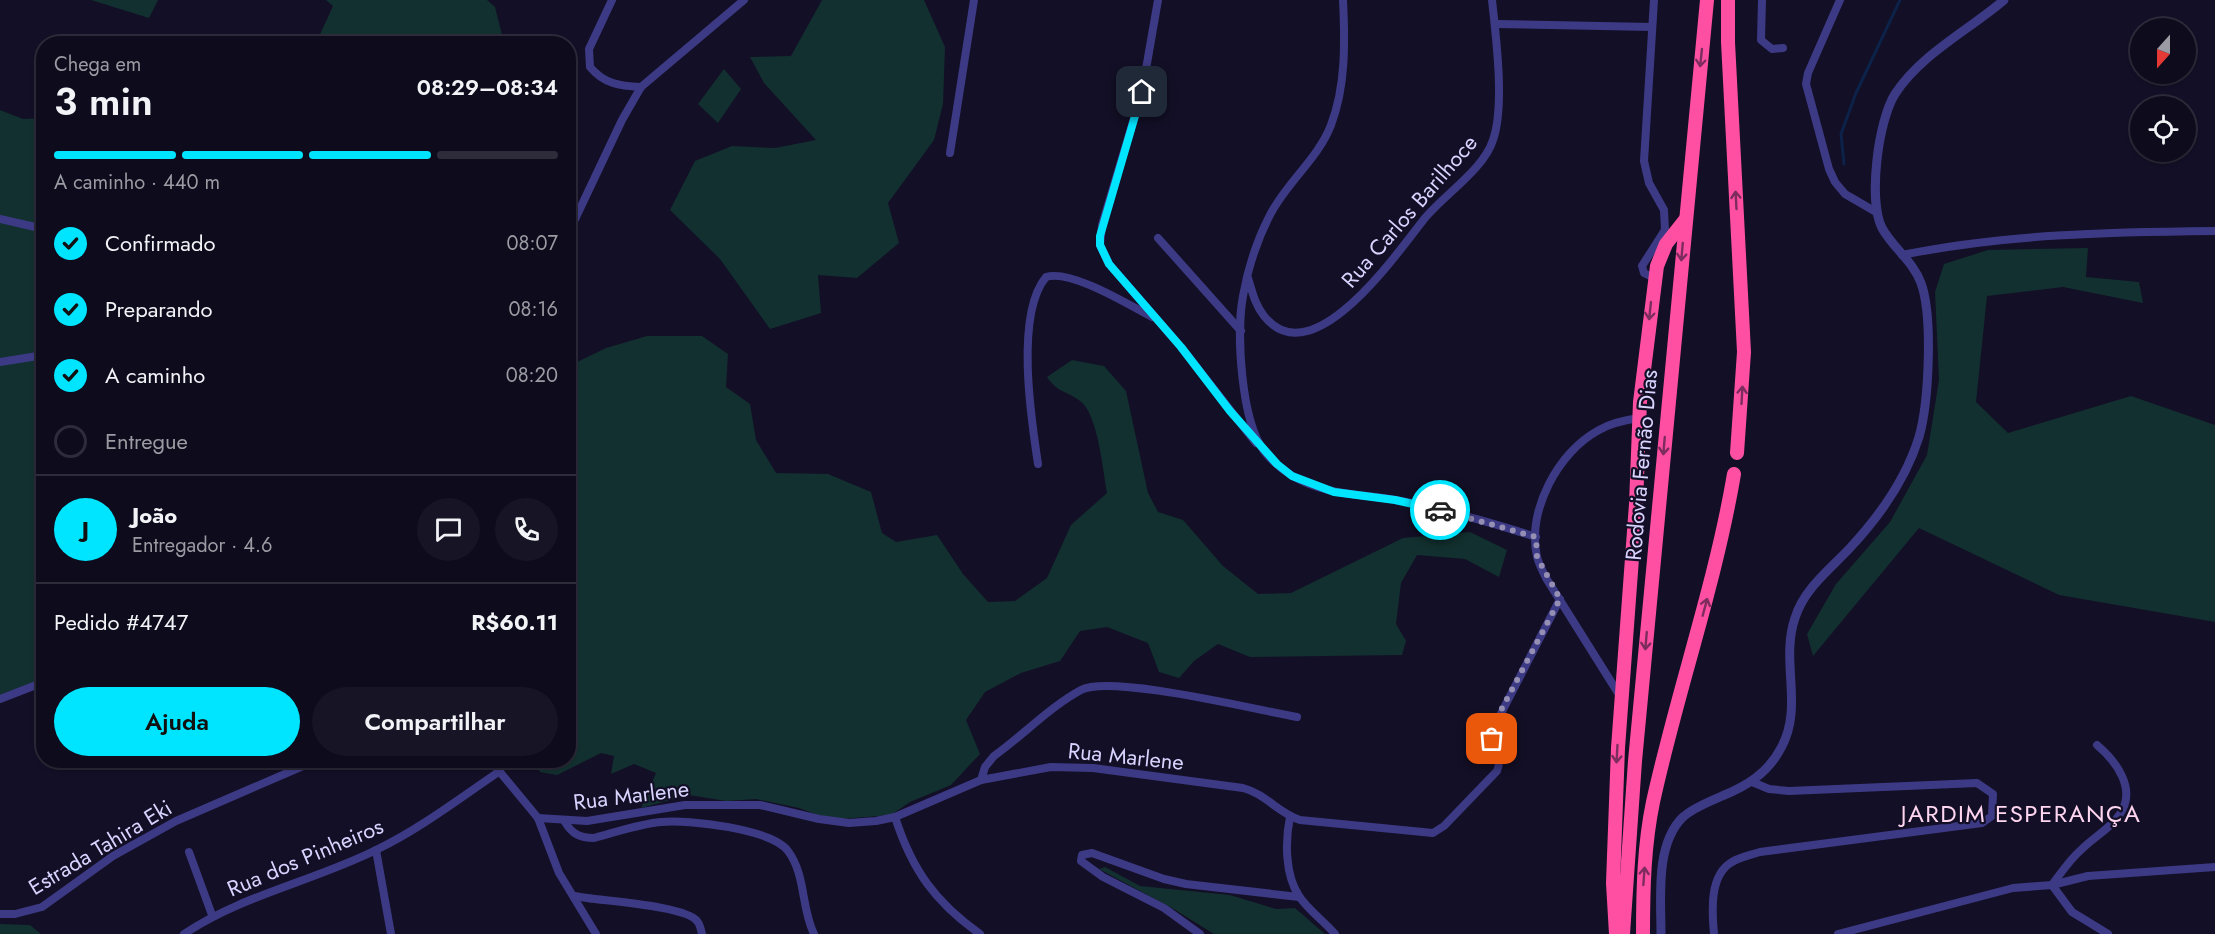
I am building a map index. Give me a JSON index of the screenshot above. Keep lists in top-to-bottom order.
{
  "streets": {
    "highway": ["Rodovia Fernão Dias"],
    "street": [
      "Rua Carlos Barilhoce",
      "Rua Marlene",
      "Estrada Tahira Eki",
      "Rua dos Pinheiros"
    ]
  },
  "districts": ["JARDIM ESPERANÇA"],
  "north": "bottom",
  "page": {
    "heading": ["3 min", "Chega em", "08:29–08:34"],
    "panel": [
      "João",
      "Entregador · 4.6",
      "Pedido #4747",
      "R$60.11"
    ],
    "bar": "A caminho · 440 m",
    "list": [
      ["Confirmado", "08:07"],
      ["Preparando", "08:16"],
      ["A caminho", "08:20"],
      "Entregue"
    ],
    "round": "J",
    "buttons": ["Ajuda", "Compartilhar"]
  }
}
